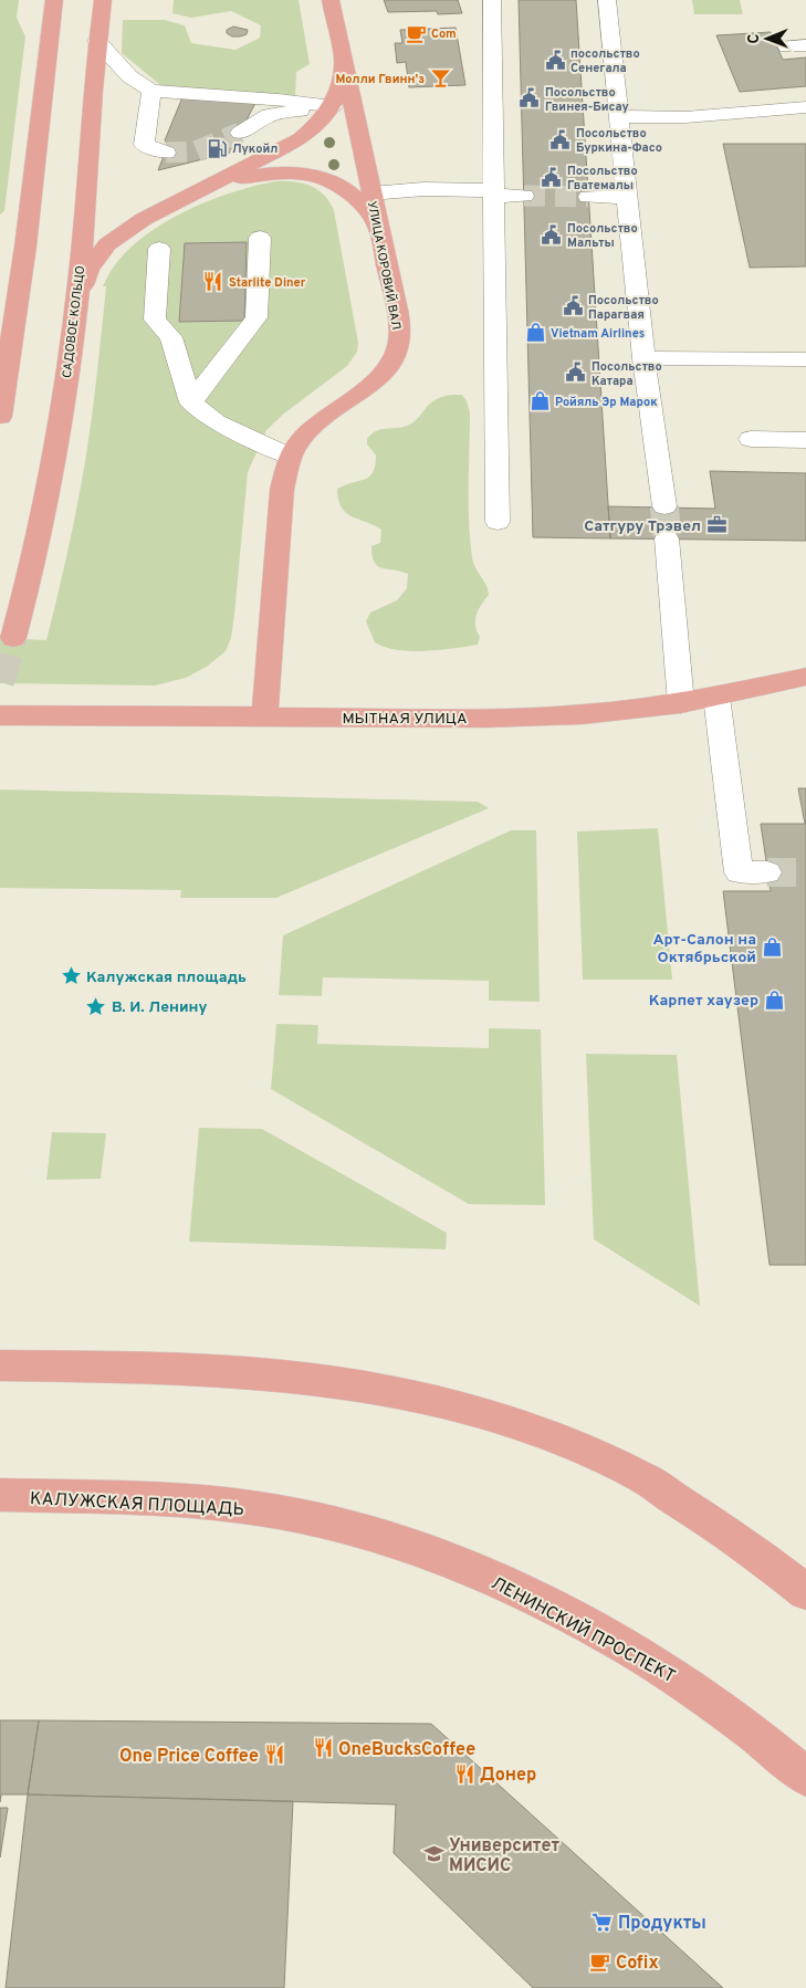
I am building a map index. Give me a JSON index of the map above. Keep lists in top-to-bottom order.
{
  "streets": {
    "main road": [
      "УЛИЦА КОРОВИЙ ВАЛ",
      "САДОВОЕ КОЛЬЦО",
      "МЫТНАЯ УЛИЦА",
      "КАЛУЖСКАЯ ПЛОЩАДЬ",
      "ЛЕНИНСКИЙ ПРОСПЕКТ"
    ]
  },
  "crossings": [
    ["УЛИЦА КОРОВИЙ ВАЛ", "МЫТНАЯ УЛИЦА"],
    ["КАЛУЖСКАЯ ПЛОЩАДЬ", "ЛЕНИНСКИЙ ПРОСПЕКТ"]
  ],
  "places": {
    "cafe": ["Com", "Cofix"],
    "public building": [
      "посольство Сенегала",
      "Посольство Гвинея-Бисау",
      "Посольство Буркина-Фасо",
      "Посольство Гватемалы",
      "Посольство Мальты",
      "Посольство Парагвая",
      "Посольство Катара"
    ],
    "bar": ["Молли Гвинн'з"],
    "fuel station": ["Лукойл"],
    "restaurant": [
      "Starlite Diner",
      "OneBucksCoffee",
      "One Price Coffee",
      "Донер"
    ],
    "shop": [
      "Vietnam Airlines",
      "Ройяль Эр Марок",
      "Арт-Салон на Октябрьской",
      "Карпет хаузер"
    ],
    "office": ["Сатгуру Трэвел"],
    "place": ["Калужская площадь", "В. И. Ленину"],
    "school or university": ["Университет МИСИС"],
    "supermarket": ["Продукты"]
  },
  "north": "left"
}
